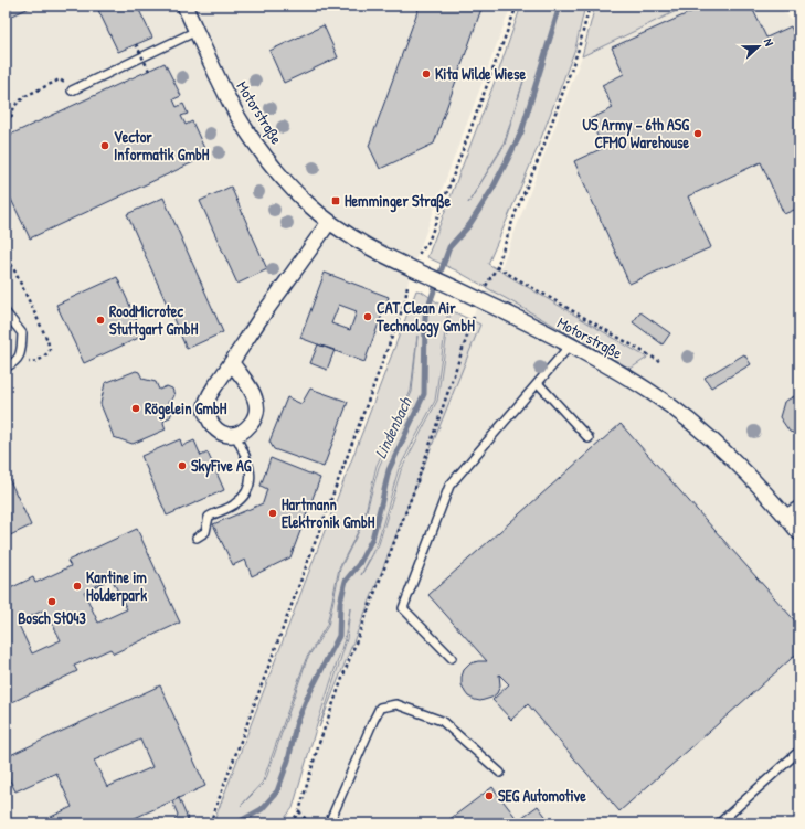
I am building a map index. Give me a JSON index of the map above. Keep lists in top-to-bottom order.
{
  "streets": {
    "street": ["Motorstraße"]
  },
  "water": ["Lindenbach"],
  "places": {
    "other": [
      "Kita Wilde Wiese",
      "US Army - 6th ASG CFMO Warehouse",
      "Vector Informatik GmbH",
      "CAT Clean Air Technology GmbH",
      "RoodMicrotec Stuttgart GmbH",
      "Rögelein GmbH",
      "SkyFive AG",
      "Hartmann Elektronik GmbH",
      "Kantine im Holderpark",
      "Bosch St043",
      "SEG Automotive"
    ],
    "transit": ["Hemminger Straße"]
  },
  "north": "right"
}
